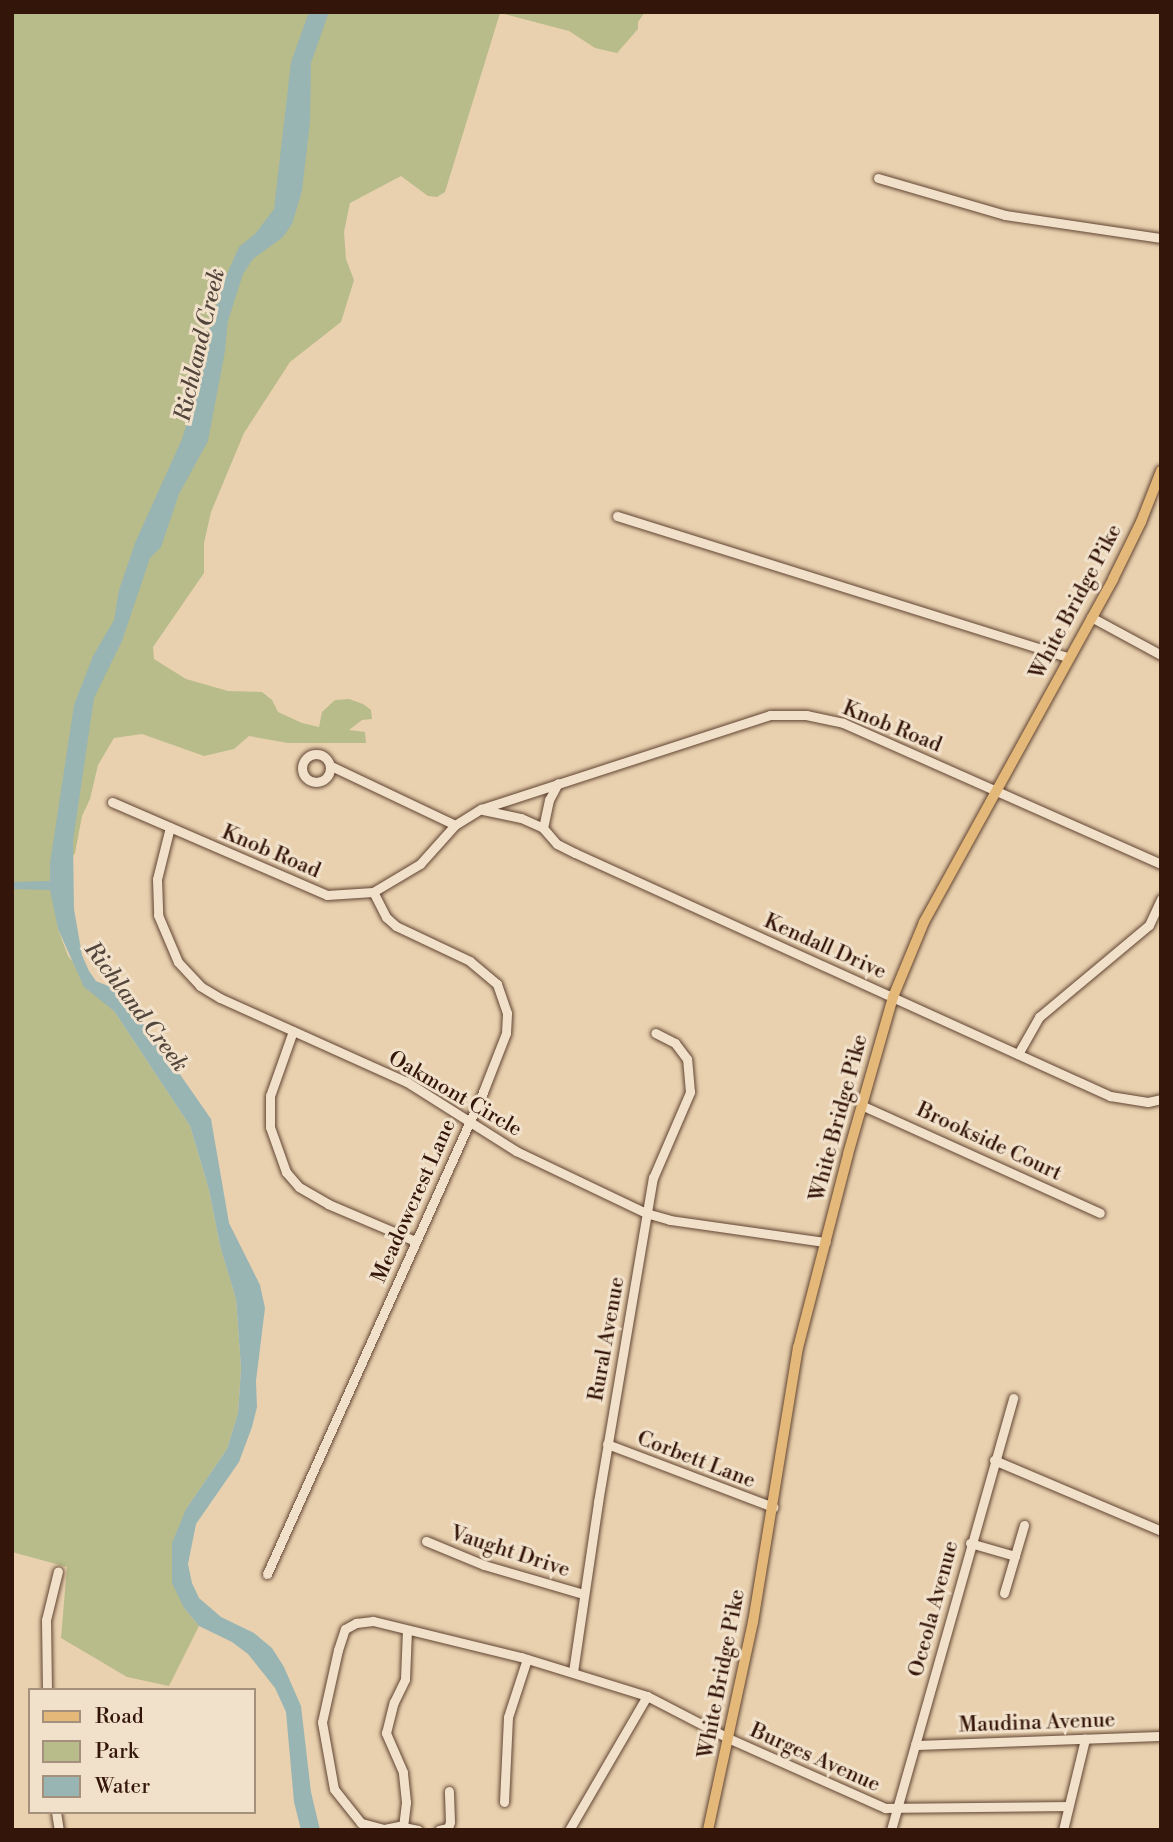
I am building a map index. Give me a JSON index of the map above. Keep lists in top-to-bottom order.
{
  "streets": {
    "main road": ["White Bridge Pike"],
    "street": [
      "Knob Road",
      "Kendall Drive",
      "Oakmont Circle",
      "Brookside Court",
      "Meadowcrest Lane",
      "Rural Avenue",
      "Corbett Lane",
      "Vaught Drive",
      "Oceola Avenue",
      "Maudina Avenue",
      "Burges Avenue"
    ]
  },
  "crossings": [
    ["White Bridge Pike", "Knob Road"],
    ["White Bridge Pike", "Kendall Drive"],
    ["White Bridge Pike", "Oakmont Circle"],
    ["White Bridge Pike", "Brookside Court"],
    ["White Bridge Pike", "Corbett Lane"],
    ["White Bridge Pike", "Burges Avenue"],
    ["Knob Road", "Kendall Drive"],
    ["Knob Road", "Oakmont Circle"],
    ["Knob Road", "Meadowcrest Lane"],
    ["Oakmont Circle", "Meadowcrest Lane"],
    ["Oakmont Circle", "Rural Avenue"],
    ["Rural Avenue", "Corbett Lane"],
    ["Rural Avenue", "Vaught Drive"],
    ["Rural Avenue", "Burges Avenue"],
    ["Oceola Avenue", "Maudina Avenue"],
    ["Oceola Avenue", "Burges Avenue"]
  ],
  "water": ["Richland Creek"],
  "legend": ["Road", "Park", "Water"]
}
